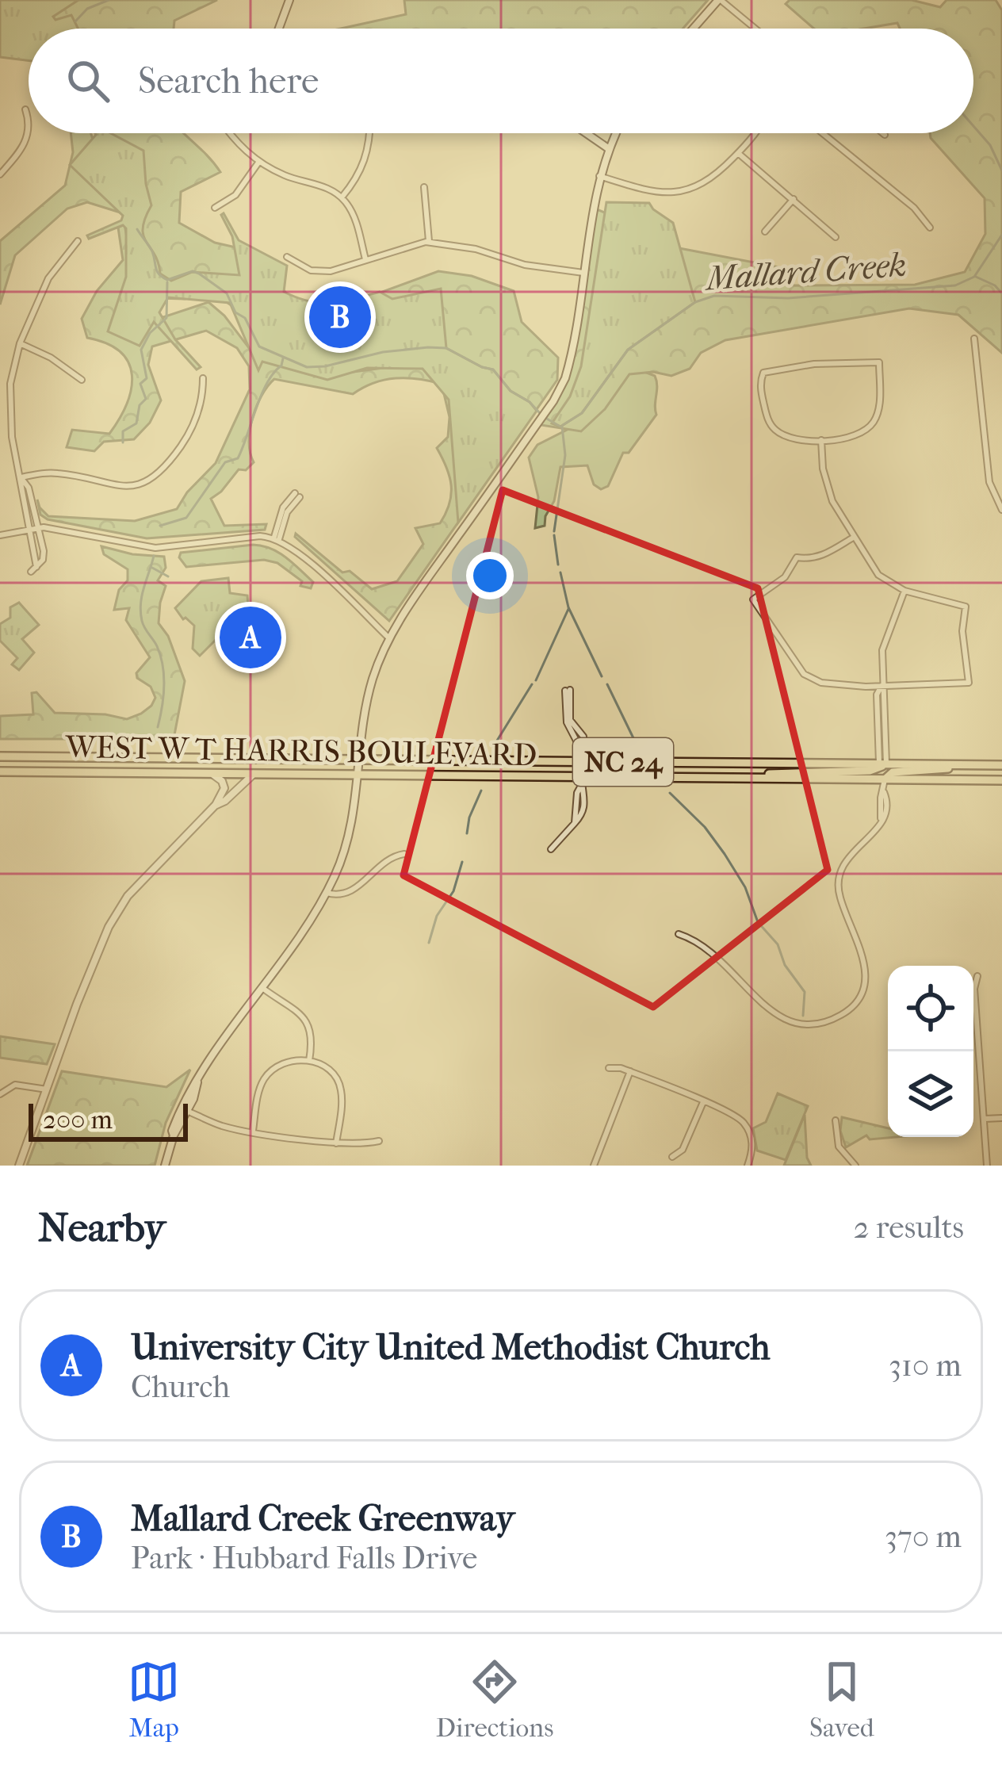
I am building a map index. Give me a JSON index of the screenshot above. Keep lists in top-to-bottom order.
{
  "streets": {
    "main road": ["WEST W T HARRIS BOULEVARD", "NC 24"]
  },
  "water": ["Mallard Creek"],
  "scale_bar": "200 m",
  "page": {
    "search": "Search here",
    "pins": ["B", "A"],
    "scale": "200 m",
    "heading": ["Nearby", "2 results"],
    "list": [
      {
        "mark": "A",
        "name": "University City United Methodist Church",
        "note": "Church",
        "value": "310 m"
      },
      {
        "mark": "B",
        "name": "Mallard Creek Greenway",
        "note": "Park · Hubbard Falls Drive",
        "value": "370 m"
      }
    ],
    "nav": ["Map", "Directions", "Saved"]
  }
}
